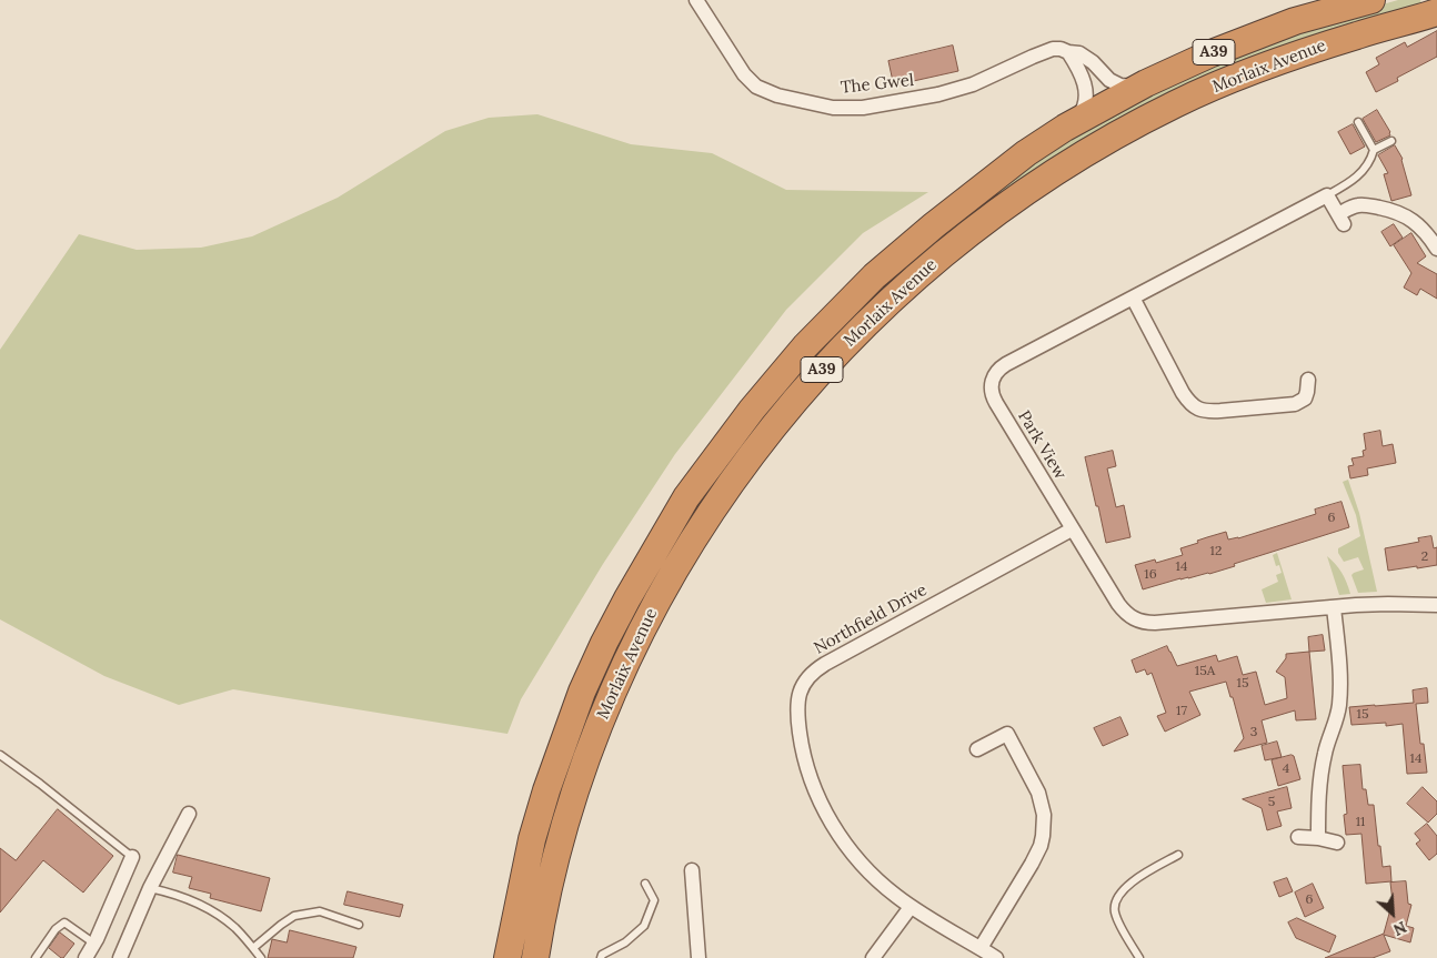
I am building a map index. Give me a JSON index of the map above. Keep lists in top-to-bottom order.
{
  "streets": {
    "highway": ["A39", "Morlaix Avenue"],
    "street": ["The Gwel", "Park View", "Northfield Drive"]
  },
  "crossings": [
    ["Morlaix Avenue", "The Gwel"],
    ["Park View", "Northfield Drive"]
  ],
  "house_numbers": [
    "6",
    "12",
    "2",
    "14",
    "16",
    "15A",
    "15",
    "17",
    "15",
    "3",
    "14",
    "4",
    "5",
    "11",
    "6"
  ],
  "north": "bottom right"
}
